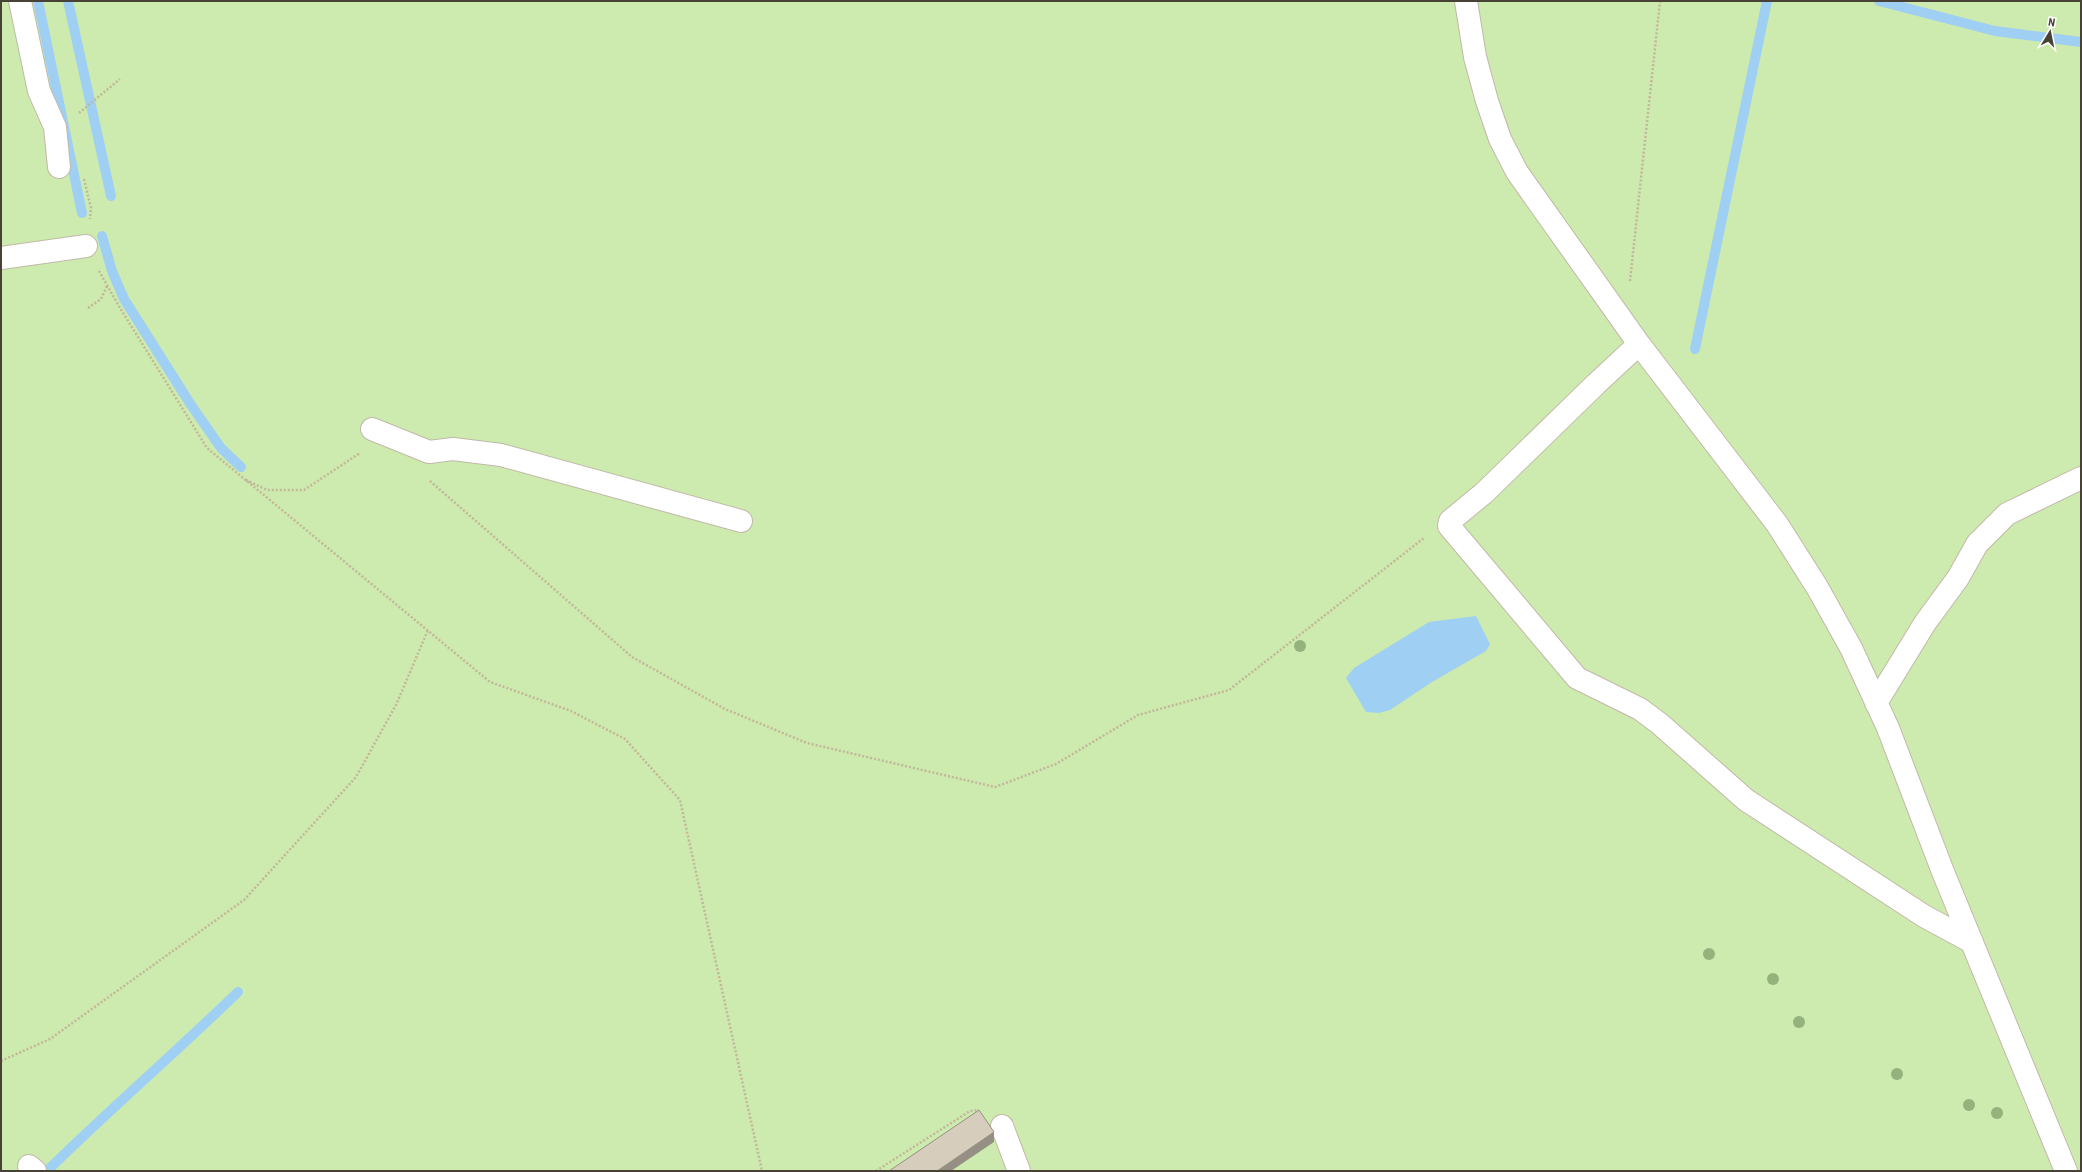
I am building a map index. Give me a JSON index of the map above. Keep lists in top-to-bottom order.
{
  "north": "top"
}
